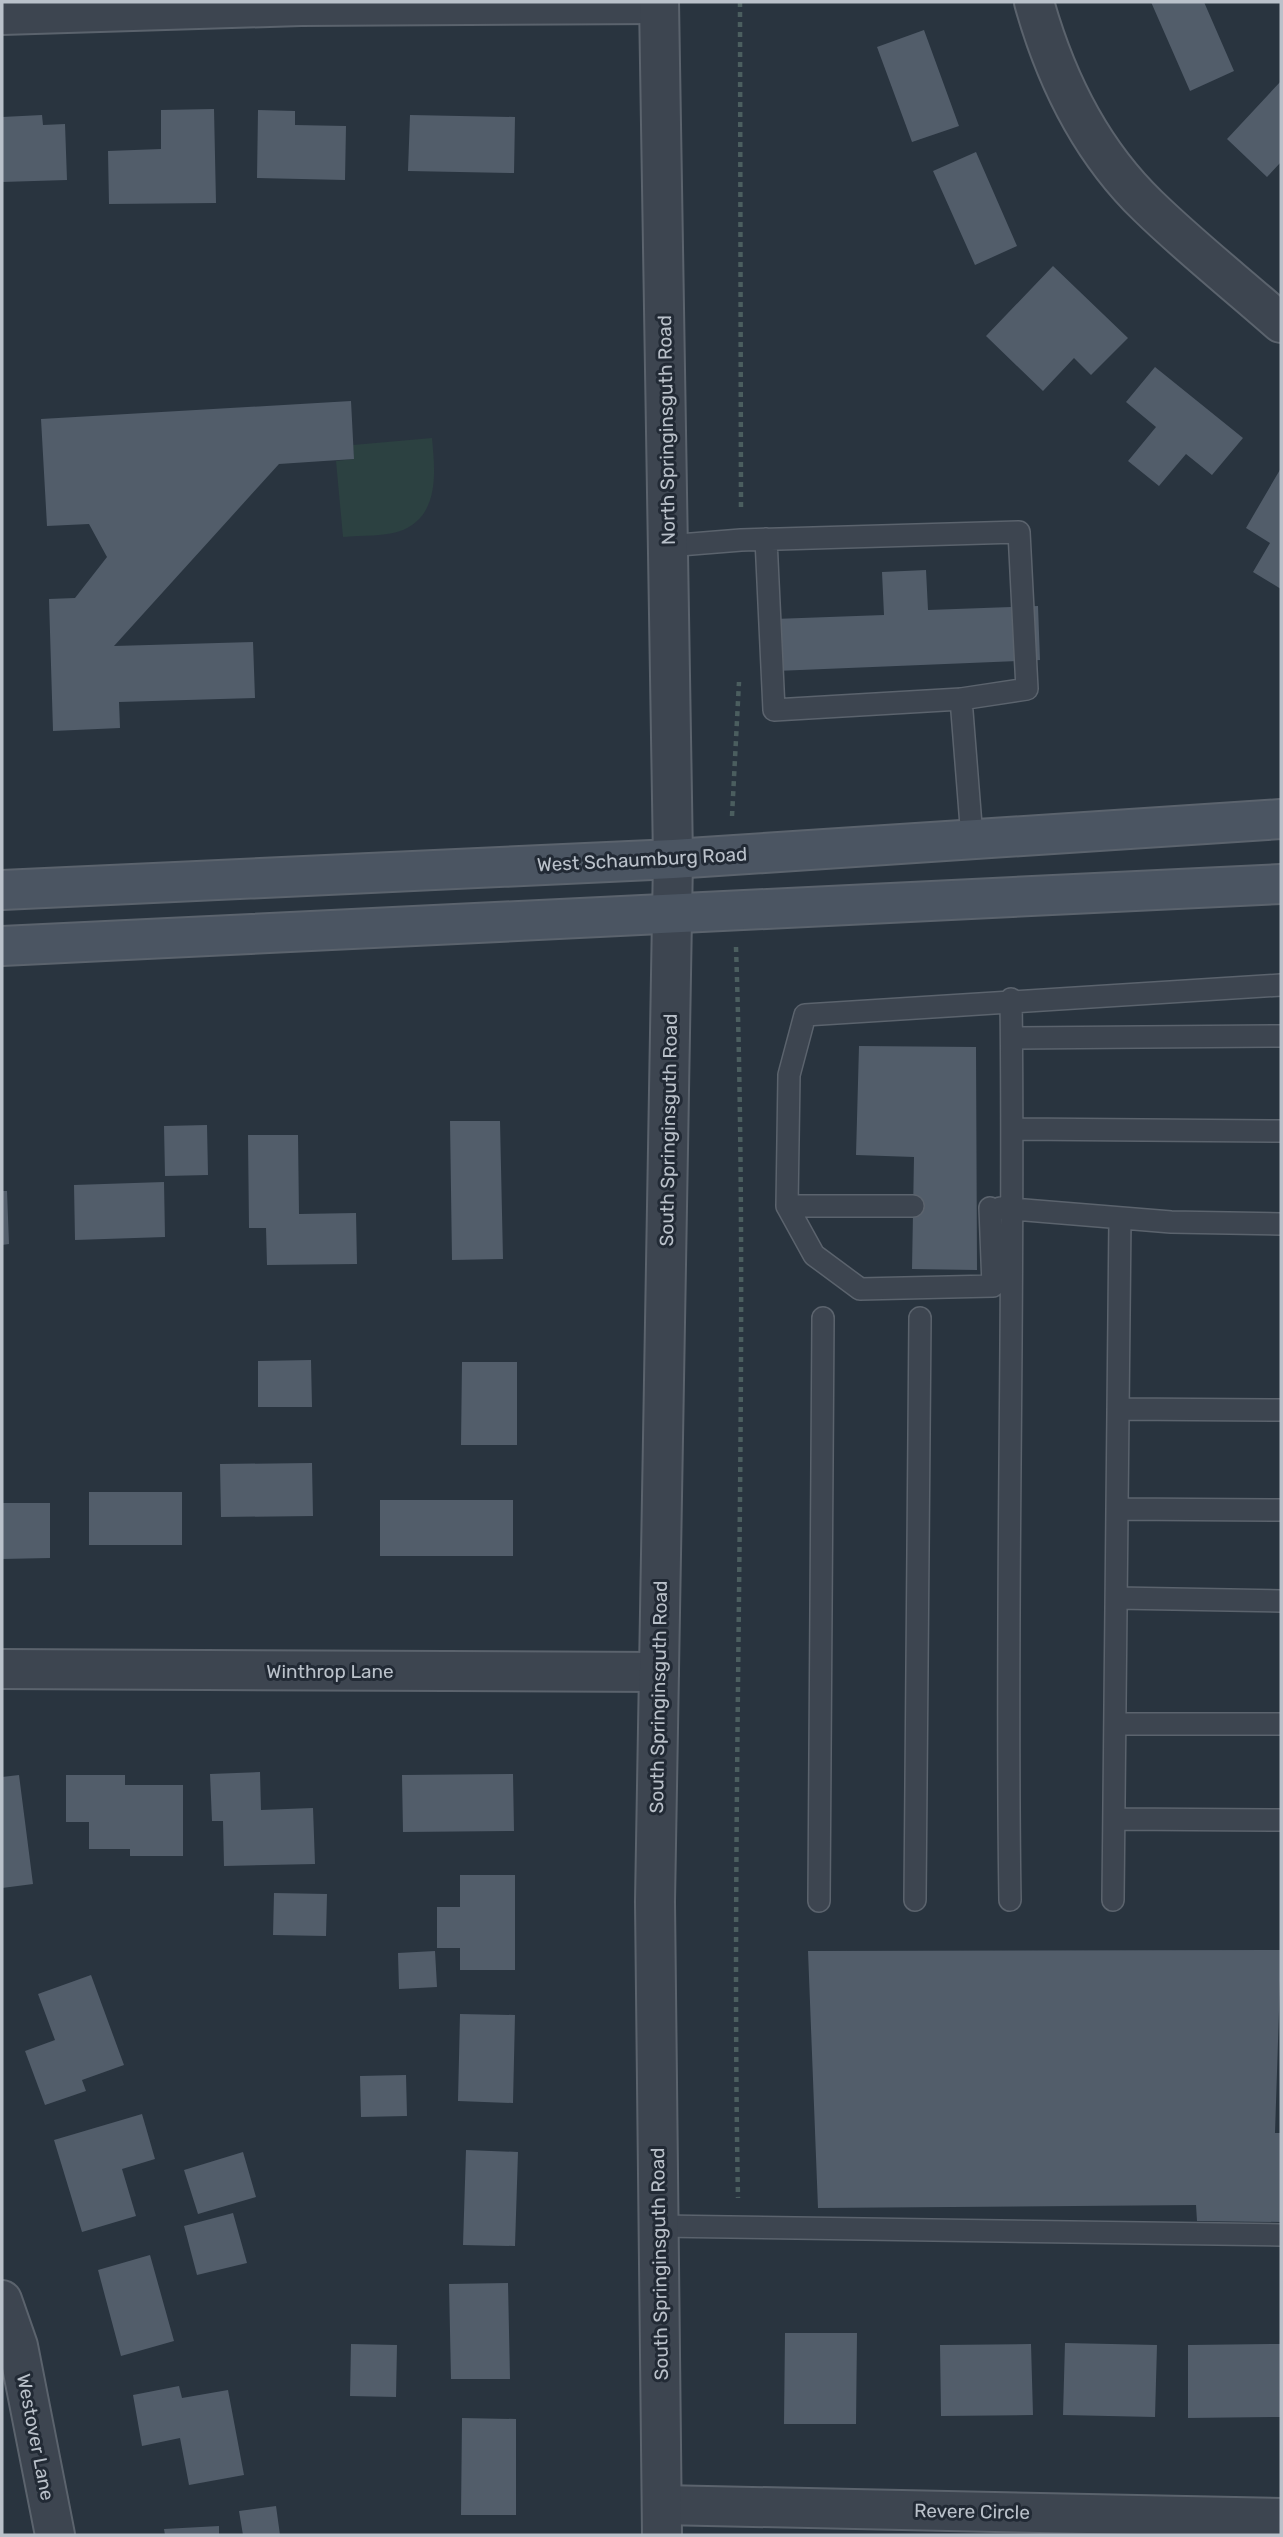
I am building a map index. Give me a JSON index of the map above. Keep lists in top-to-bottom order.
{
  "streets": {
    "main road": ["West Schaumburg Road"],
    "street": [
      "North Springinsguth Road",
      "South Springinsguth Road",
      "Winthrop Lane",
      "Westover Lane",
      "Revere Circle"
    ]
  },
  "crossings": [
    ["North Springinsguth Road", "West Schaumburg Road"],
    ["North Springinsguth Road", "South Springinsguth Road"],
    ["West Schaumburg Road", "South Springinsguth Road"],
    ["South Springinsguth Road", "Winthrop Lane"],
    ["South Springinsguth Road", "Revere Circle"]
  ]
}
